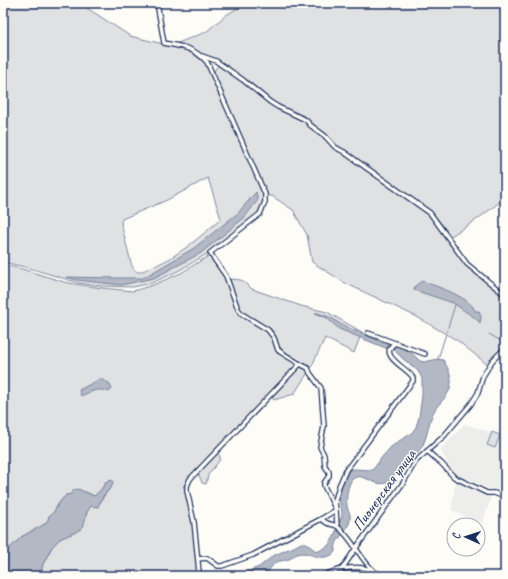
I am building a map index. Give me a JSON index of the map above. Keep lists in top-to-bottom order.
{
  "streets": {
    "street": ["Пионерская улица"]
  },
  "north": "left"
}
